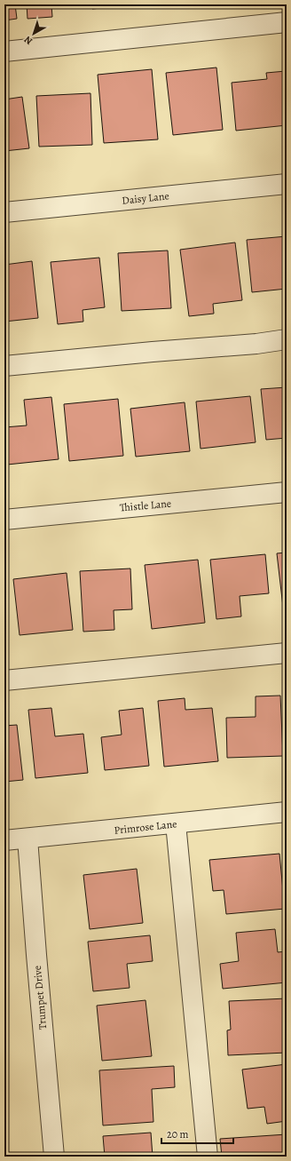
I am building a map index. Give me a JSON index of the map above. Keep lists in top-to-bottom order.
{
  "streets": {
    "street": [
      "Daisy Lane",
      "Thistle Lane",
      "Primrose Lane",
      "Trumpet Drive"
    ]
  },
  "crossings": [
    ["Primrose Lane", "Trumpet Drive"]
  ],
  "scale_bar": "20 m",
  "north": "bottom left"
}
